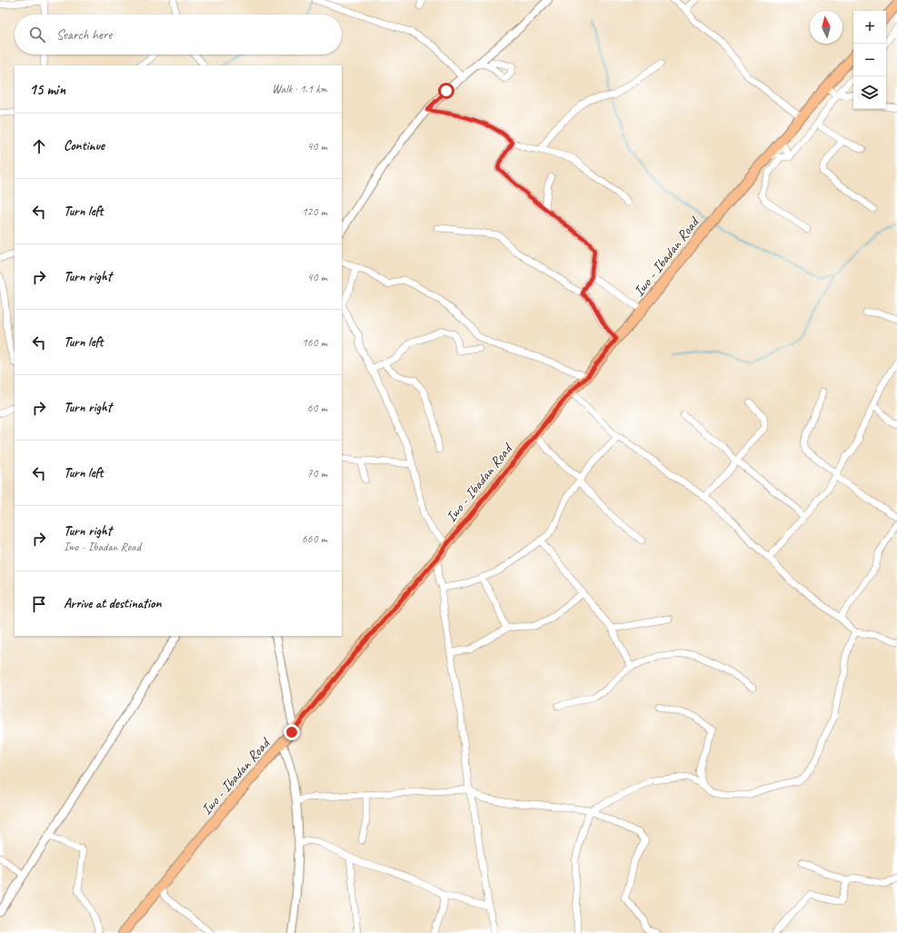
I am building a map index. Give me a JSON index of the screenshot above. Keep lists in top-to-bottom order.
{
  "streets": {
    "main road": ["Iwo - Ibadan Road"]
  },
  "north": "top",
  "page": {
    "map_buttons": ["+", "−"],
    "search": "Search here",
    "heading": ["15 min", "Walk · 1.1 km"],
    "list": [
      ["Continue", "40 m"],
      ["Turn left", "120 m"],
      ["Turn right", "40 m"],
      ["Turn left", "160 m"],
      ["Turn right", "60 m"],
      ["Turn left", "70 m"],
      ["Turn right", "Iwo - Ibadan Road", "660 m"],
      "Arrive at destination"
    ]
  }
}
